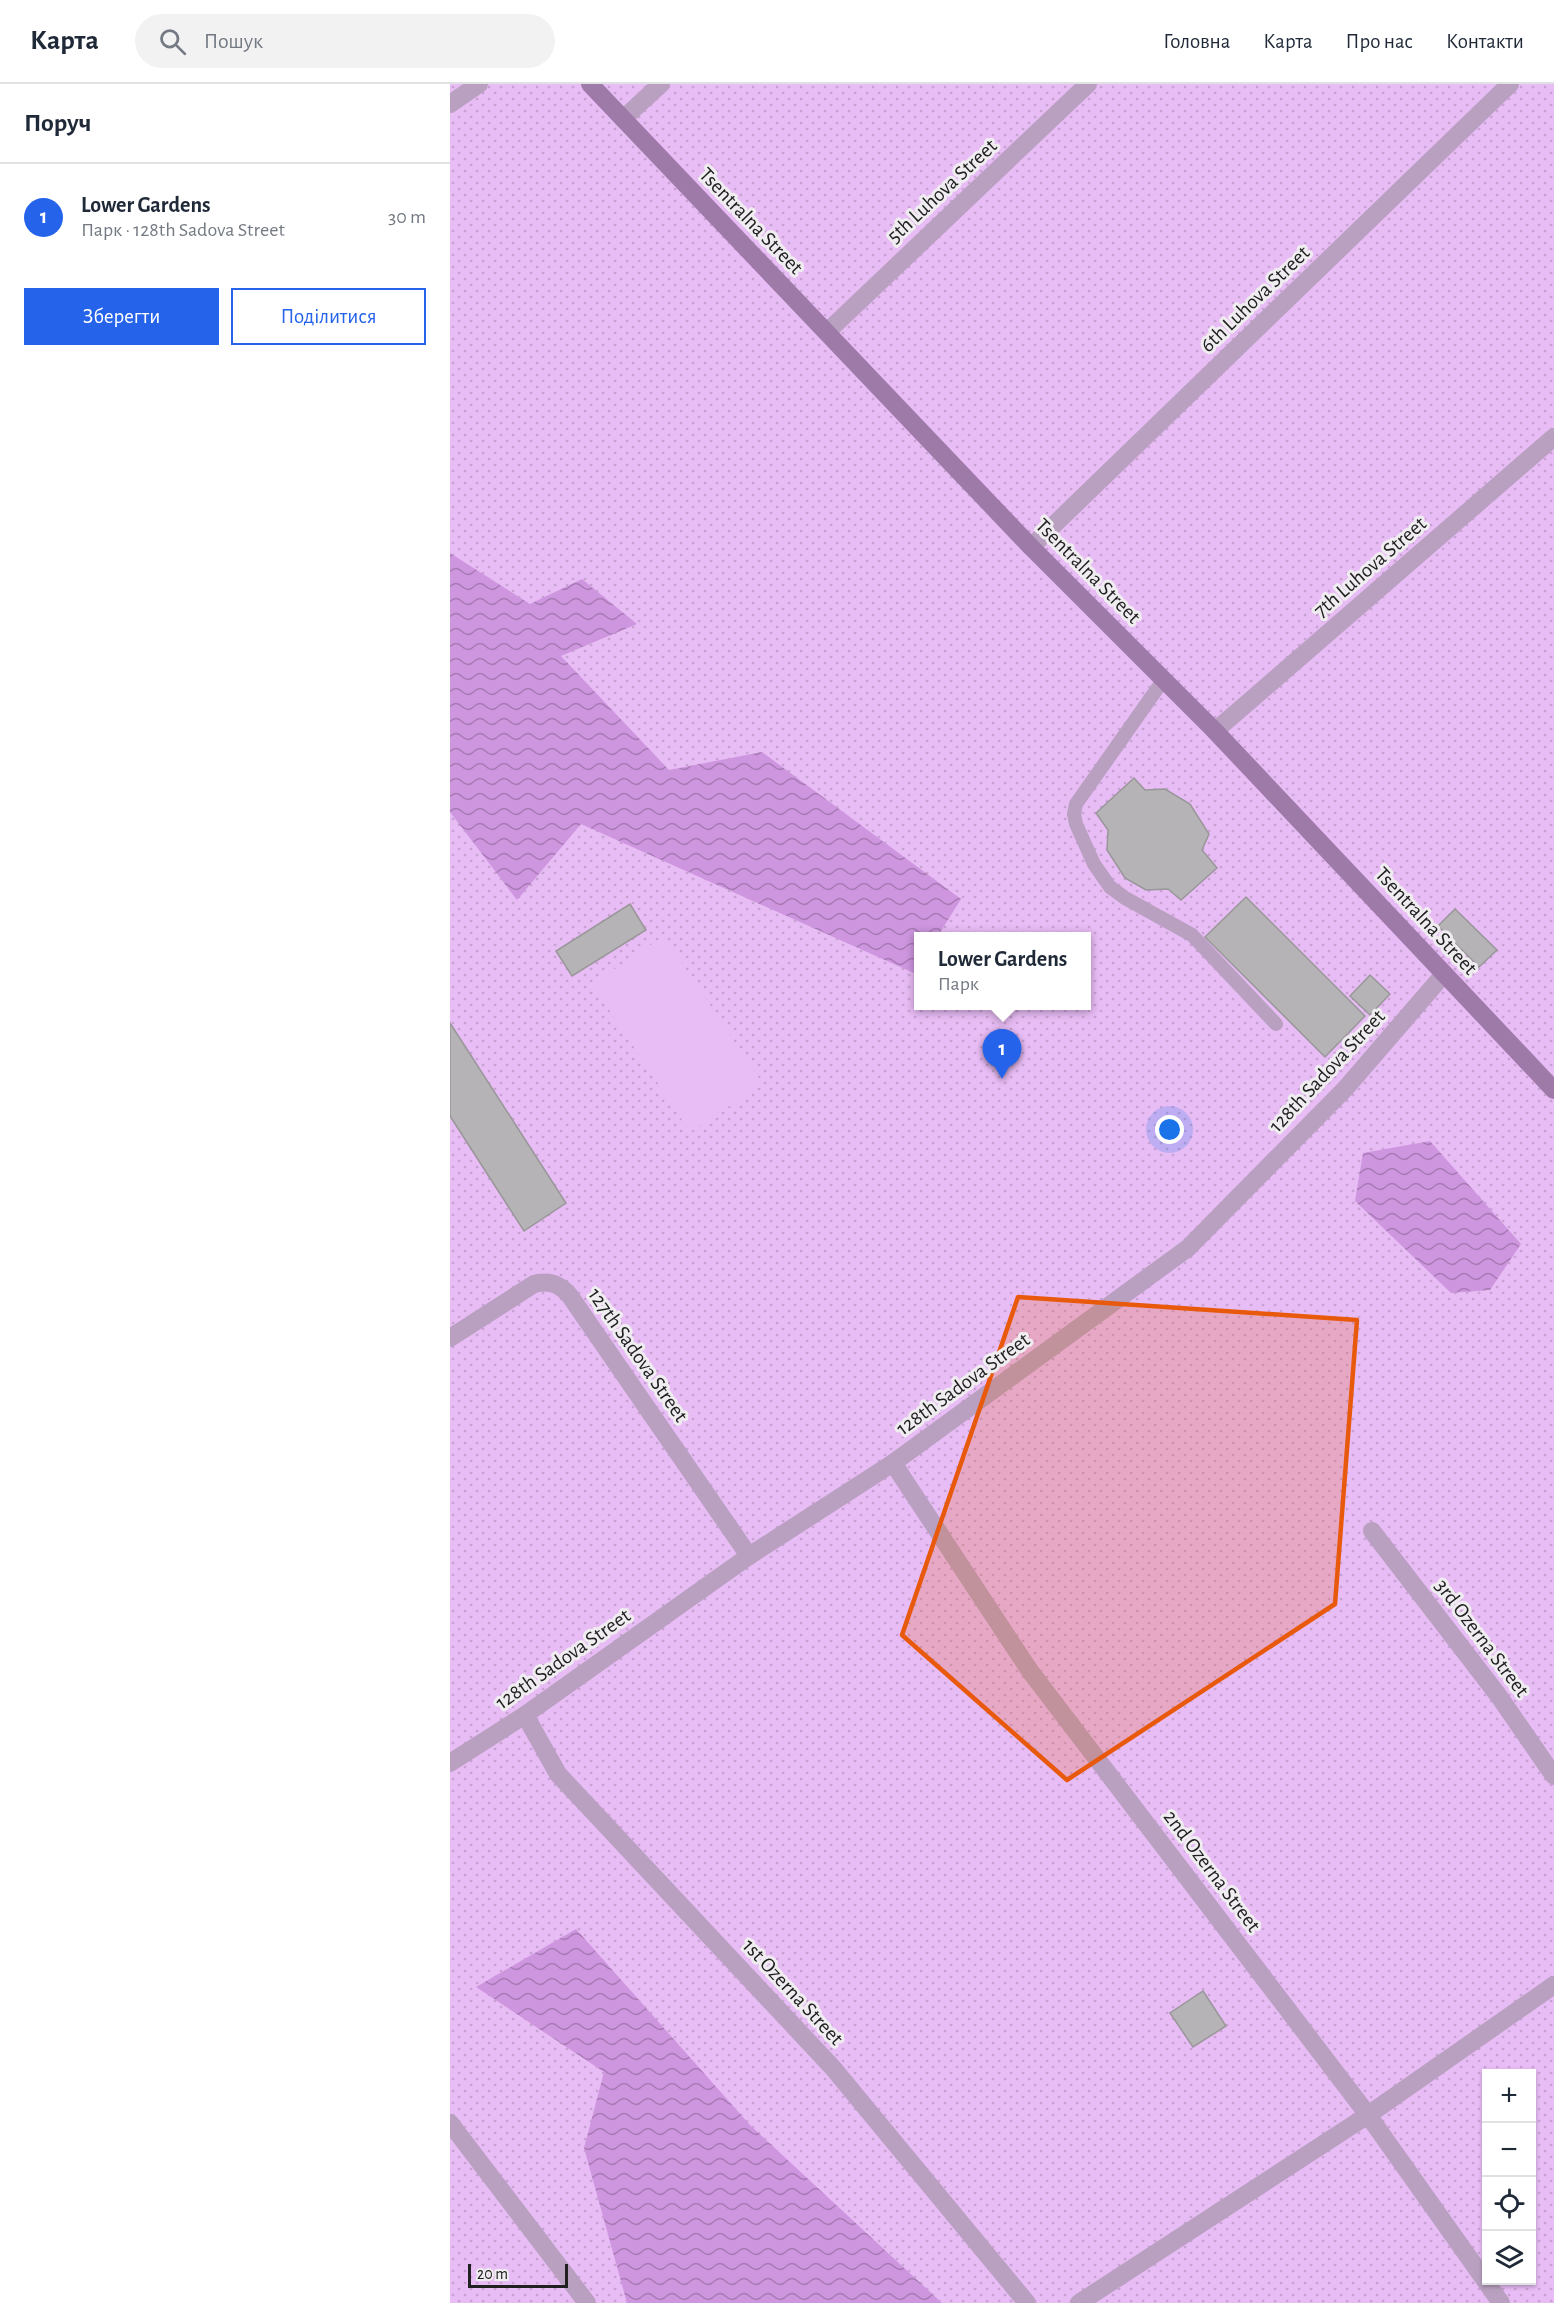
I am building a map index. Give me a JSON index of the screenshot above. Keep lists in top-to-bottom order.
{
  "streets": {
    "street": [
      "5th Luhova Street",
      "Tsentralna Street",
      "6th Luhova Street",
      "7th Luhova Street",
      "128th Sadova Street",
      "127th Sadova Street",
      "3rd Ozerna Street",
      "2nd Ozerna Street",
      "1st Ozerna Street"
    ]
  },
  "crossings": [
    ["5th Luhova Street", "Tsentralna Street"],
    ["Tsentralna Street", "6th Luhova Street"],
    ["Tsentralna Street", "7th Luhova Street"],
    ["Tsentralna Street", "128th Sadova Street"],
    ["128th Sadova Street", "127th Sadova Street"],
    ["128th Sadova Street", "2nd Ozerna Street"],
    ["128th Sadova Street", "1st Ozerna Street"]
  ],
  "scale_bar": "20 m",
  "page": {
    "header": "Карта",
    "search": "Пошук",
    "nav": [
      "Головна",
      "Карта",
      "Про нас",
      "Контакти"
    ],
    "heading": "Поруч",
    "list": [
      {
        "mark": "1",
        "name": "Lower Gardens",
        "note": "Парк · 128th Sadova Street",
        "value": "30 m"
      }
    ],
    "buttons": ["Зберегти", "Поділитися"],
    "popup": ["Lower Gardens", "Парк"],
    "pins": "1",
    "map_buttons": ["+", "−"],
    "scale": "20 m"
  }
}
